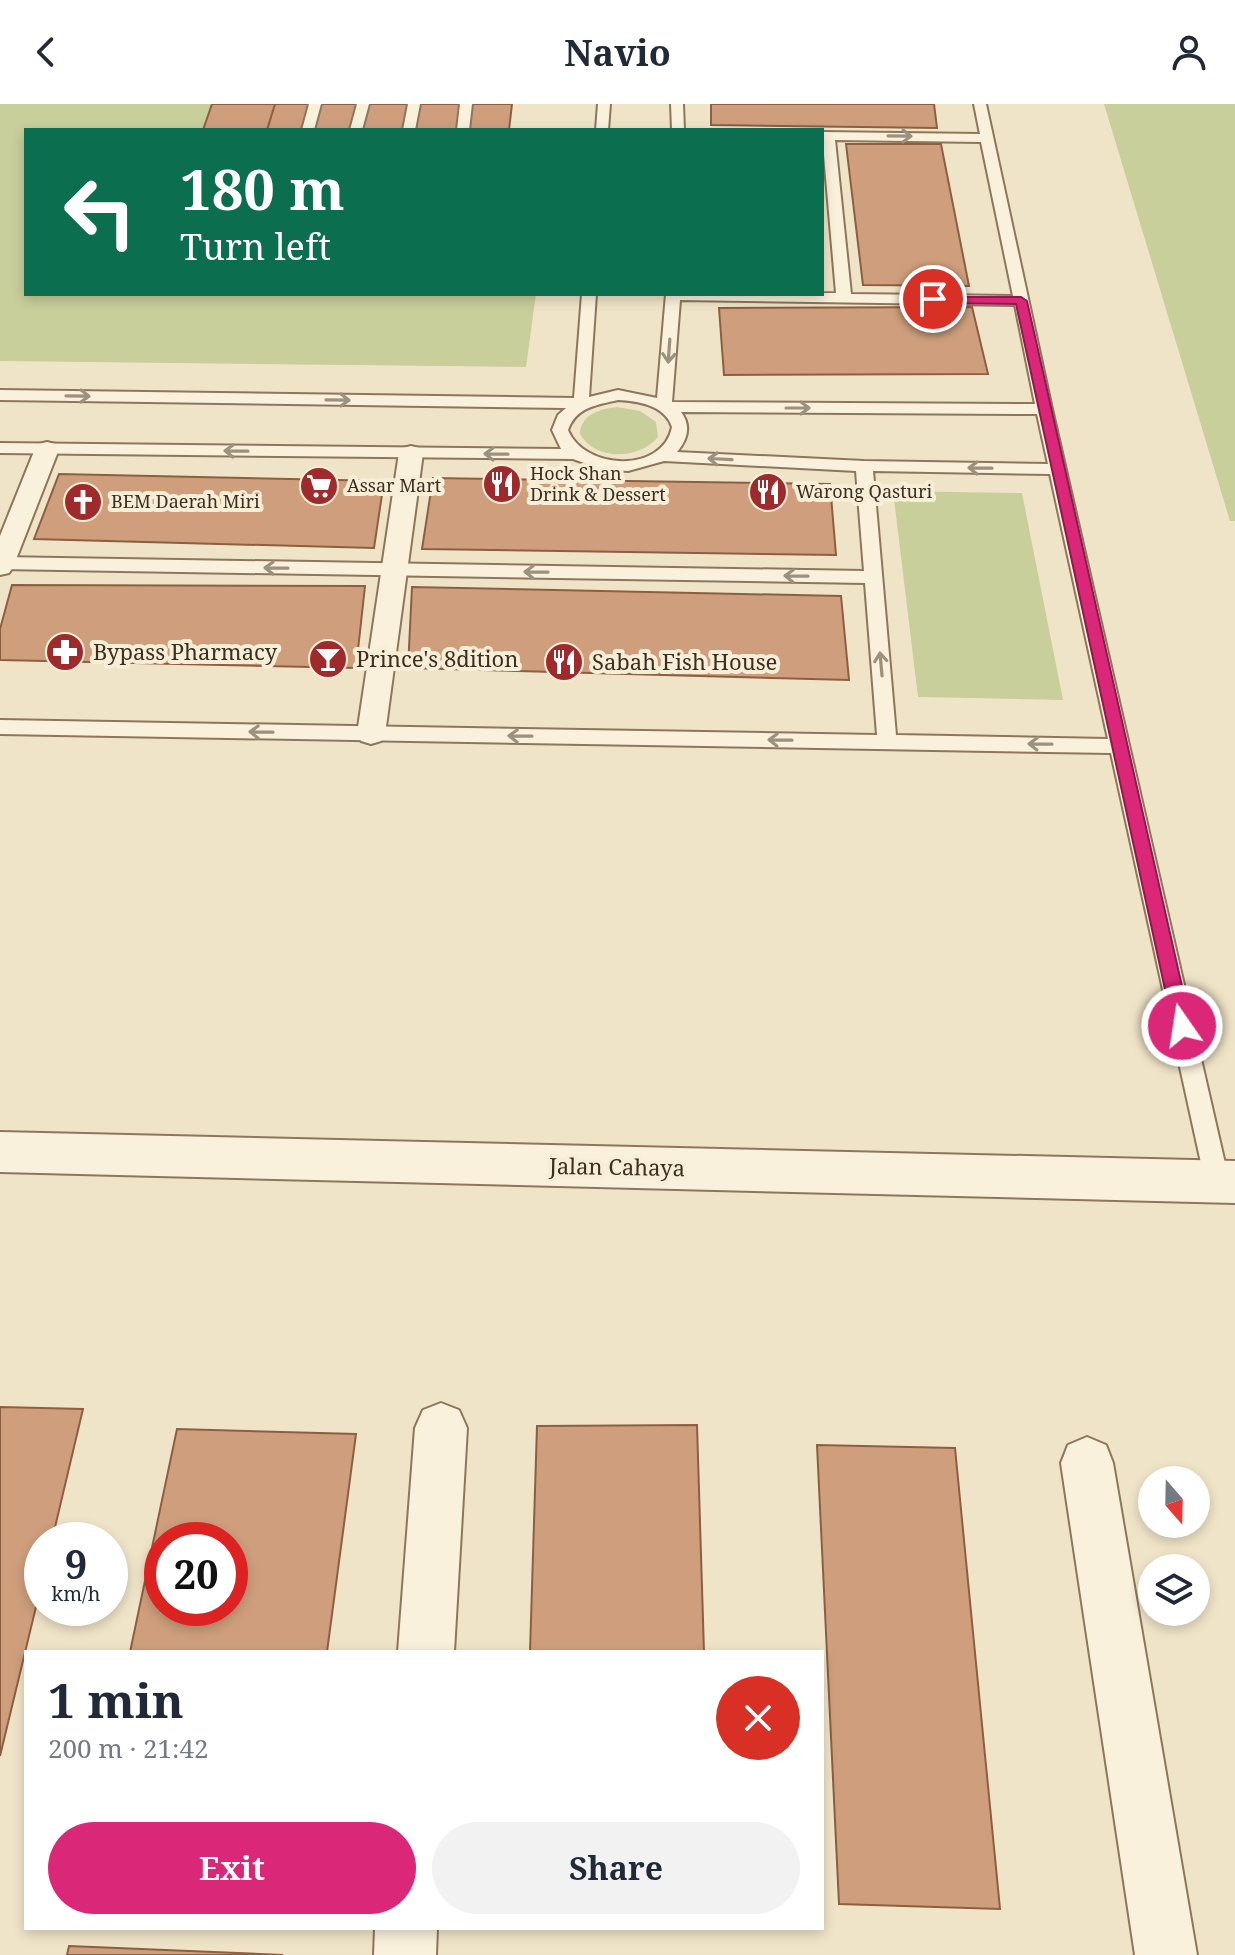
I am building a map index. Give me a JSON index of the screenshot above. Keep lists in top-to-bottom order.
{
  "streets": {
    "street": ["Jalan Cahaya"]
  },
  "places": {
    "restaurant": ["Hock Shan Drink & Dessert", "Warong Qasturi", "Sabah Fish House"],
    "supermarket": ["Assar Mart"],
    "church": ["BEM Daerah Miri"],
    "pharmacy": ["Bypass Pharmacy"],
    "bar": ["Prince's 8dition"]
  },
  "north": "bottom",
  "page": {
    "header": "Navio",
    "turn": ["180 m", "Turn left"],
    "speed": "9 km/h",
    "limit": "20",
    "heading": ["1 min", "200 m · 21:42"],
    "buttons": ["Exit", "Share"]
  }
}
